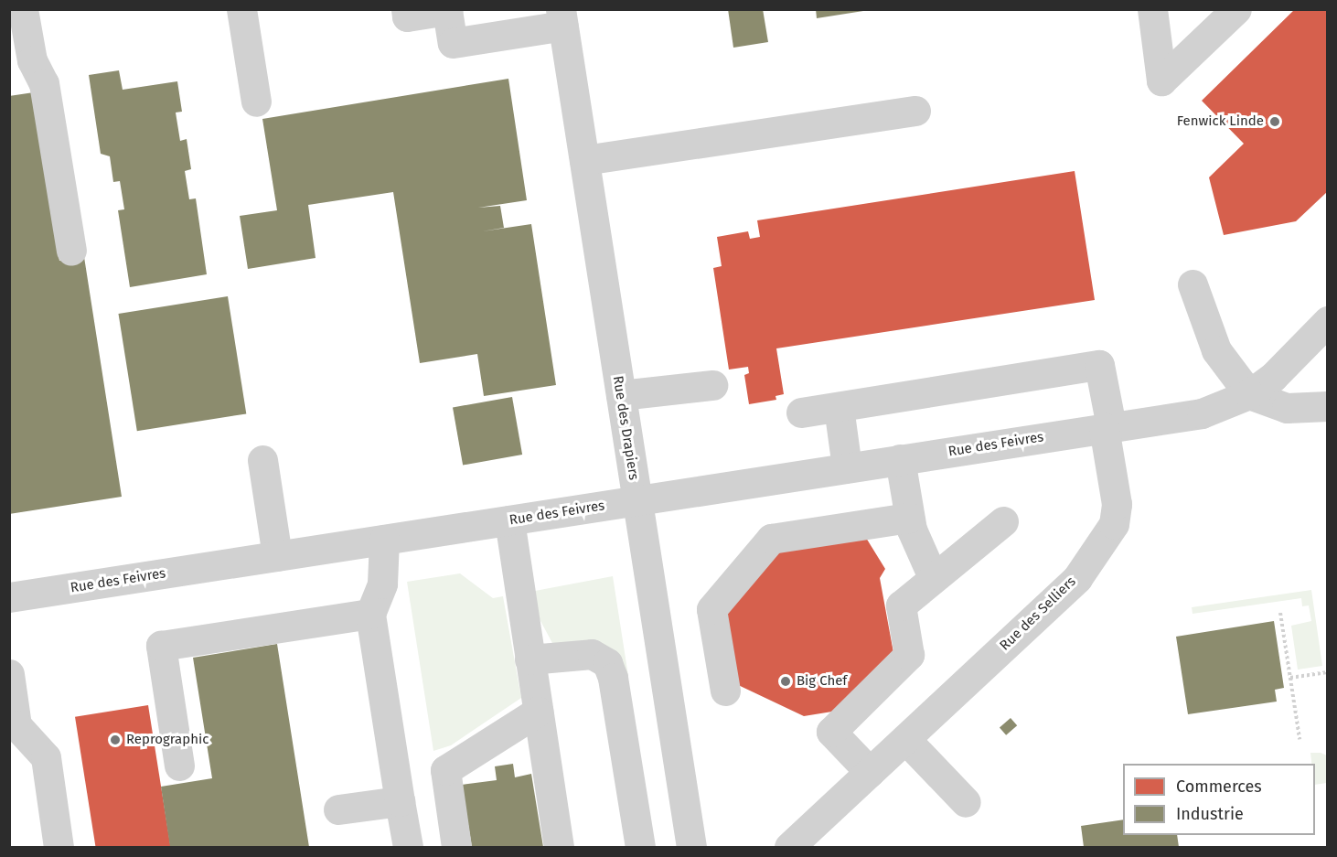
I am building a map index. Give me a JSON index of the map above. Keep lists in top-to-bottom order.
{
  "streets": {
    "street": ["Rue des Drapiers", "Rue des Feivres", "Rue des Selliers"]
  },
  "crossings": [
    ["Rue des Drapiers", "Rue des Feivres"],
    ["Rue des Feivres", "Rue des Selliers"]
  ],
  "places": ["Fenwick Linde", "Big Chef", "Reprographic"],
  "legend": ["Commerces", "Industrie"]
}
